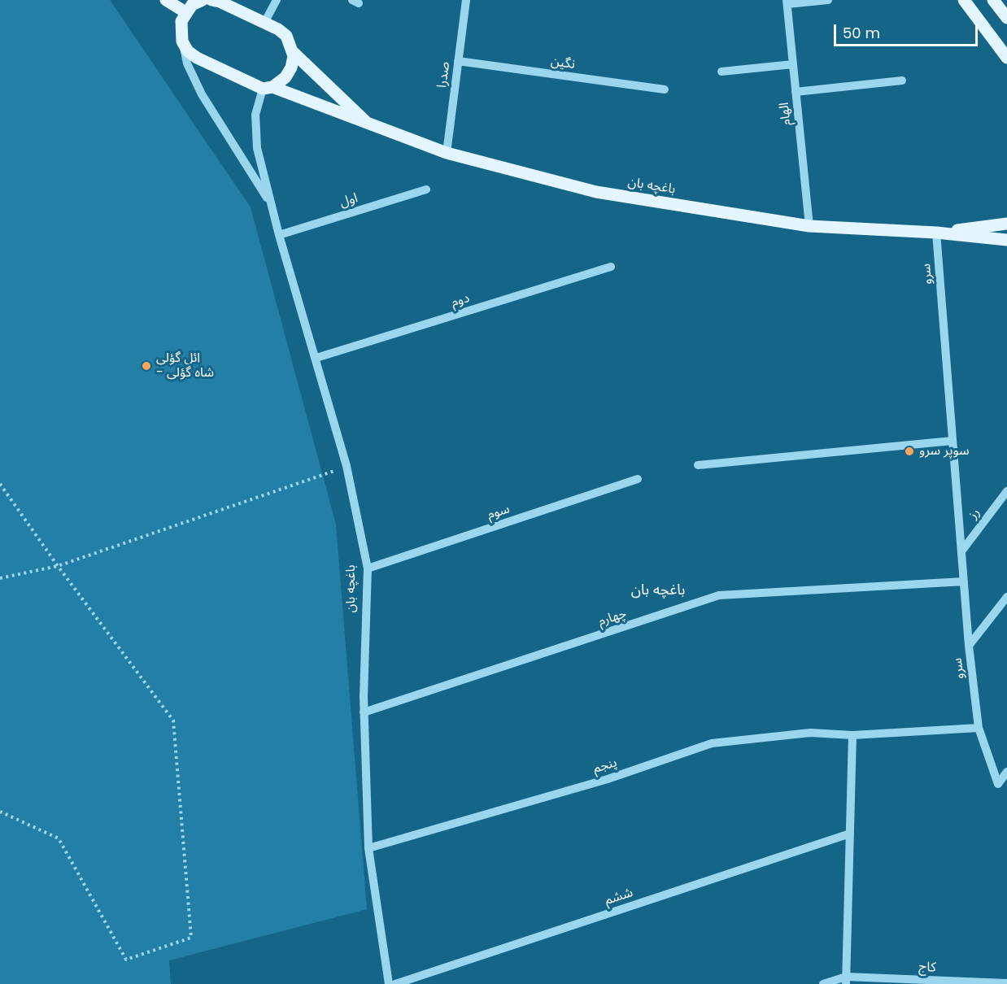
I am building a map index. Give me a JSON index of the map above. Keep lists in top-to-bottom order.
{
  "streets": {
    "main road": ["باغچه بان"],
    "street": [
      "نگین",
      "صدرا",
      "الهام",
      "اول",
      "سرو",
      "دوم",
      "سوم",
      "رز",
      "چهارم",
      "پنجم",
      "ششم",
      "کاج"
    ]
  },
  "crossings": [
    ["نگین", "صدرا"],
    ["صدرا", "باغچه بان"],
    ["الهام", "باغچه بان"],
    ["باغچه بان", "اول"],
    ["باغچه بان", "سرو"],
    ["باغچه بان", "دوم"],
    ["باغچه بان", "سوم"],
    ["باغچه بان", "چهارم"],
    ["باغچه بان", "پنجم"],
    ["سرو", "رز"],
    ["سرو", "چهارم"]
  ],
  "districts": ["باغچه بان"],
  "places": ["ائل گؤلی - شاه گؤلی", "سوپر سرو"],
  "scale_bar": "50 m"
}
